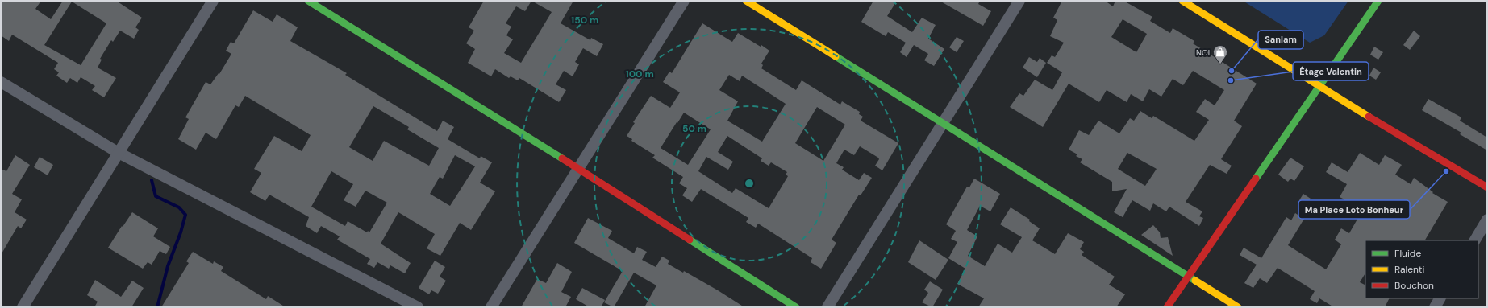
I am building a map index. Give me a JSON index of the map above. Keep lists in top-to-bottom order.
{
  "places": {
    "shop": ["NOI"],
    "other": ["Sanlam", "Étage Valentin", "Ma Place Loto Bonheur"]
  },
  "legend": ["Fluide", "Ralenti", "Bouchon"],
  "rings": ["150 m", "100 m", "50 m"]
}
